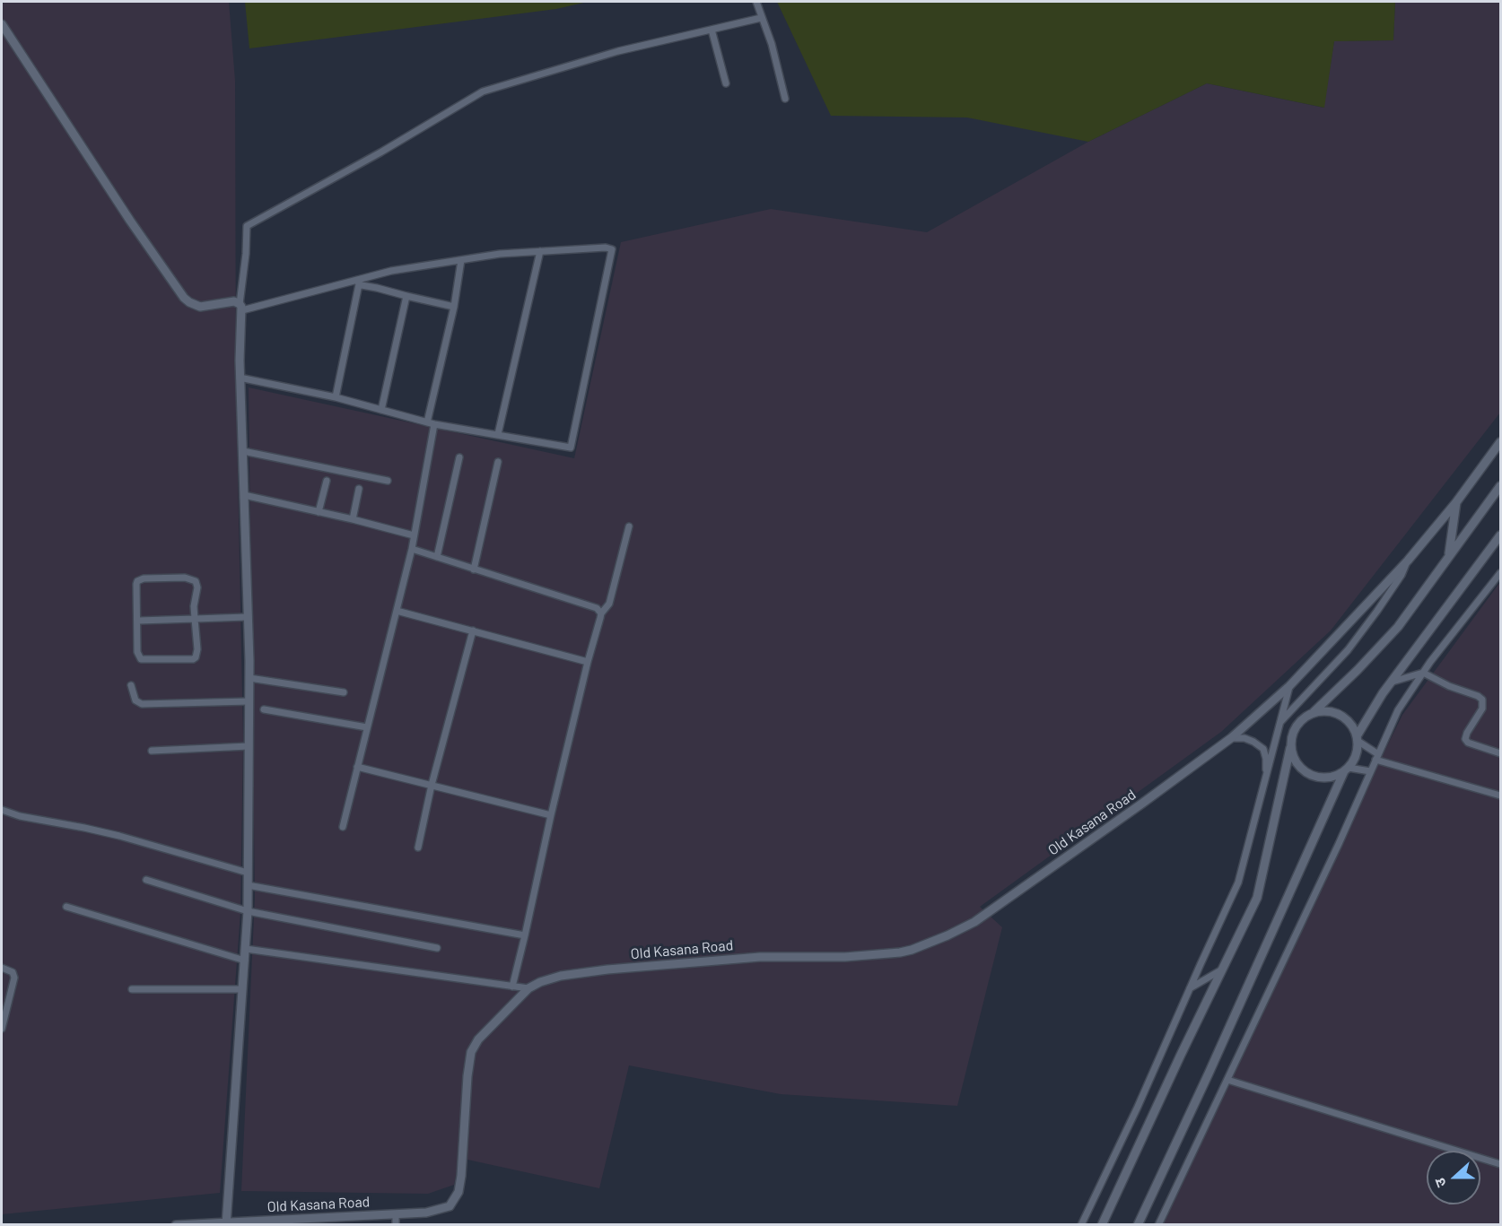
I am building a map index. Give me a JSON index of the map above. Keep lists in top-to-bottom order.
{
  "streets": {
    "street": ["Old Kasana Road"]
  },
  "north": "left"
}
